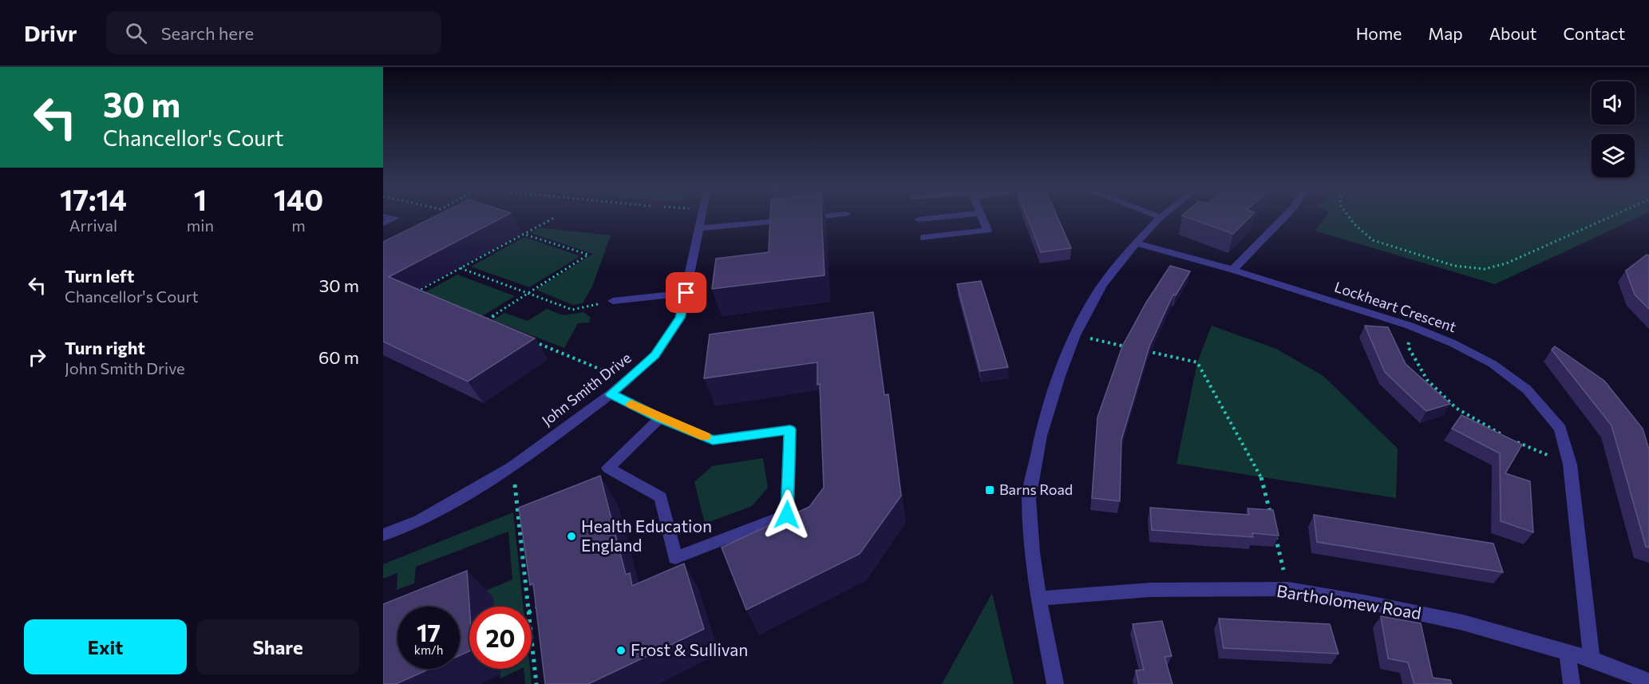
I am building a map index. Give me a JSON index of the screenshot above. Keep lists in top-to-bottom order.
{
  "streets": {
    "street": ["Lockheart Crescent", "John Smith Drive", "Bartholomew Road"]
  },
  "crossings": [
    ["Lockheart Crescent", "Bartholomew Road"]
  ],
  "places": {
    "transit": ["Barns Road"],
    "other": ["Health Education England", "Frost & Sullivan"]
  },
  "page": {
    "header": "Drivr",
    "search": "Search here",
    "nav": [
      "Home",
      "Map",
      "About",
      "Contact"
    ],
    "turn": ["30 m", "Chancellor's Court"],
    "eta": [
      "17:14",
      "Arrival",
      "1",
      "min",
      "140",
      "m"
    ],
    "list": [
      {
        "name": "Turn left",
        "note": "Chancellor's Court",
        "value": "30 m"
      },
      {
        "name": "Turn right",
        "note": "John Smith Drive",
        "value": "60 m"
      }
    ],
    "speed": "17 km/h",
    "limit": "20",
    "buttons": ["Exit", "Share"]
  }
}
